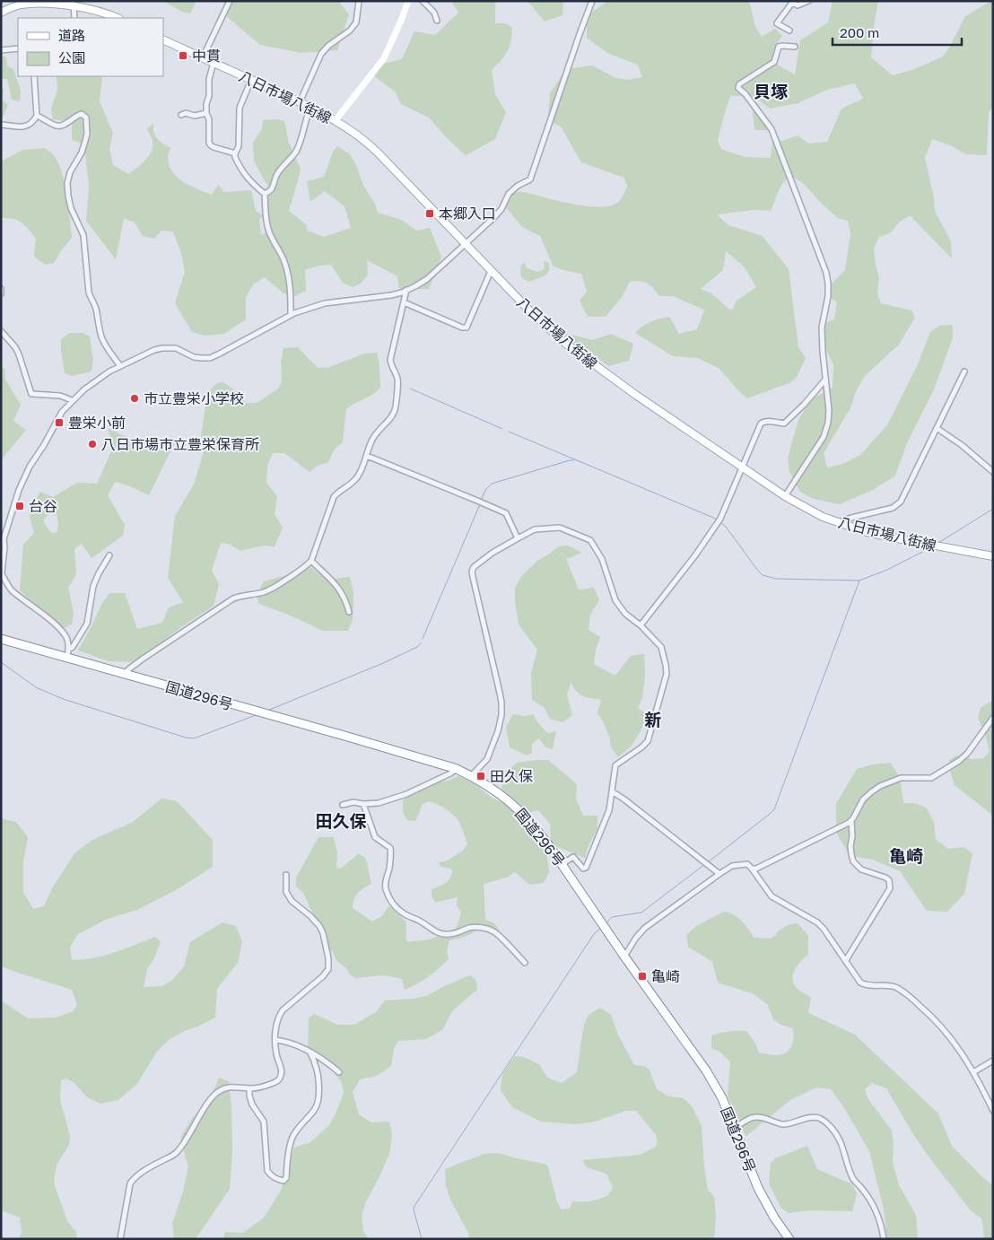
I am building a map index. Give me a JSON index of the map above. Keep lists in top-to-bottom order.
{
  "streets": {
    "highway": ["国道296号"],
    "main road": ["八日市場八街線"]
  },
  "districts": [
    "貝塚",
    "新",
    "田久保",
    "亀崎"
  ],
  "places": {
    "transit": [
      "中貫",
      "本郷入口",
      "豊栄小前",
      "台谷",
      "田久保",
      "亀崎"
    ],
    "other": ["市立豊栄小学校", "八日市場市立豊栄保育所"]
  },
  "legend": ["道路", "公園"],
  "scale_bar": "200 m"
}
